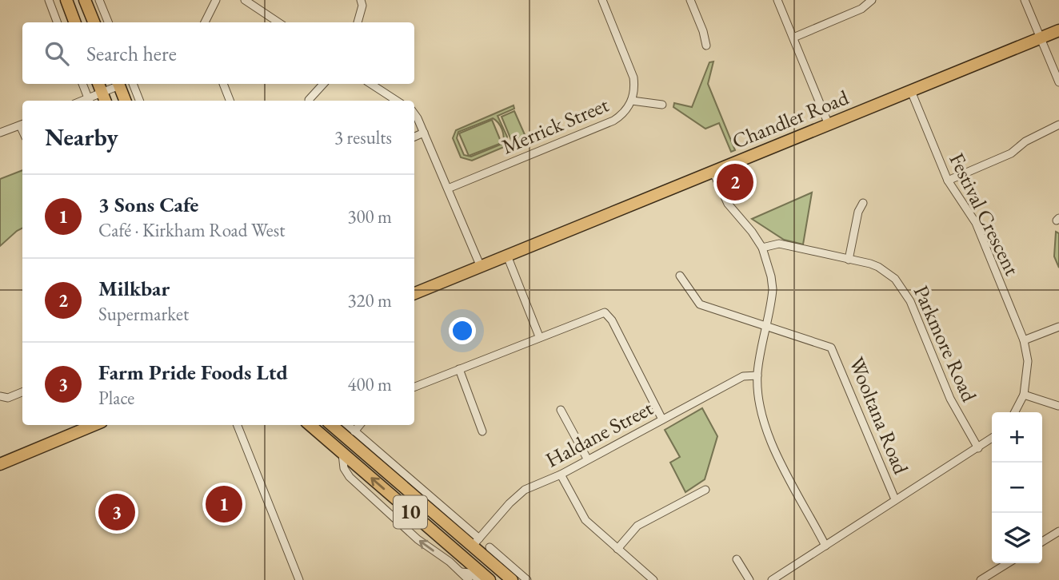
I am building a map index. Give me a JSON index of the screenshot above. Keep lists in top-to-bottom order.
{
  "streets": {
    "main road": ["Chandler Road", "10"],
    "street": [
      "Merrick Street",
      "Festival Crescent",
      "Parkmore Road",
      "Wooltana Road",
      "Haldane Street"
    ]
  },
  "crossings": [
    ["Chandler Road", "Festival Crescent"],
    ["Haldane Street", "10"]
  ],
  "page": {
    "search": "Search here",
    "heading": ["Nearby", "3 results"],
    "pins": ["2", "1", "3"],
    "list": [
      {
        "mark": "1",
        "name": "3 Sons Cafe",
        "note": "Café · Kirkham Road West",
        "value": "300 m"
      },
      {
        "mark": "2",
        "name": "Milkbar",
        "note": "Supermarket",
        "value": "320 m"
      },
      {
        "mark": "3",
        "name": "Farm Pride Foods Ltd",
        "note": "Place",
        "value": "400 m"
      }
    ],
    "map_buttons": ["+", "−"]
  }
}
